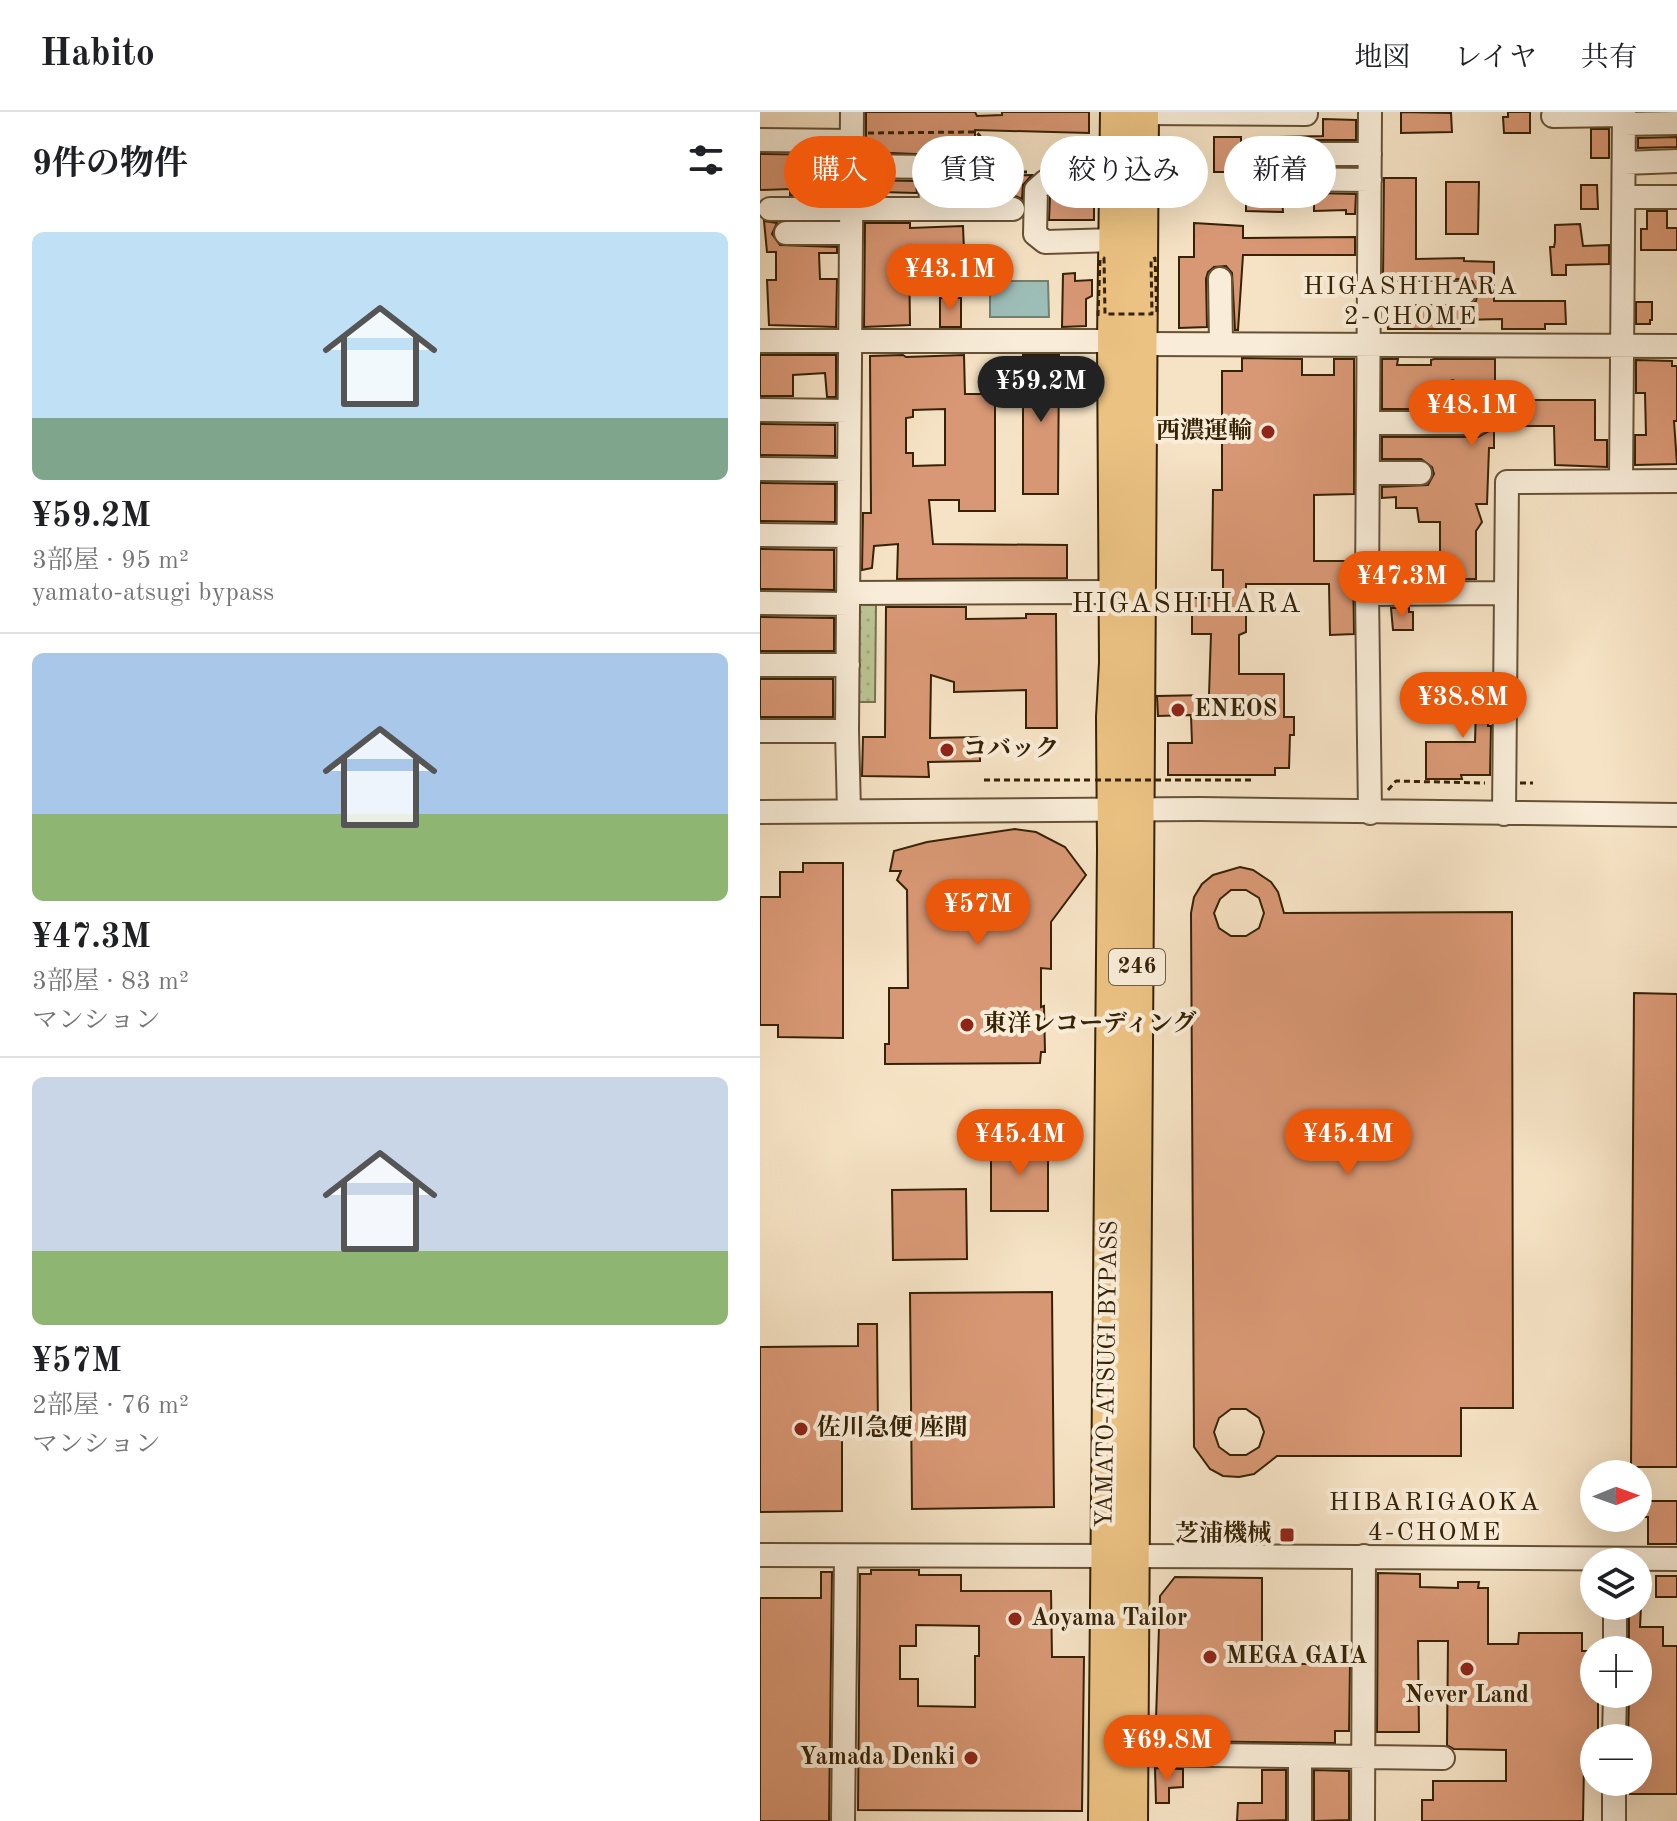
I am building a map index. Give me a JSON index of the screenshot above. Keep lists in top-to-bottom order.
{
  "streets": {
    "highway": ["246", "YAMATO-ATSUGI BYPASS"]
  },
  "districts": ["HIGASHIHARA 2-CHOME", "HIGASHIHARA", "HIBARIGAOKA 4-CHOME"],
  "places": {
    "other": [
      "西濃運輸",
      "ENEOS",
      "コバック",
      "東洋レコーディング",
      "佐川急便 座間",
      "Aoyama Tailor",
      "MEGA GAIA",
      "Never Land",
      "Yamada Denki"
    ],
    "transit": ["芝浦機械"]
  },
  "north": "right",
  "page": {
    "header": "Habito",
    "nav": ["地図", "レイヤ", "共有"],
    "heading": "9件の物件",
    "chip": [
      "購入",
      "賃貸",
      "絞り込み",
      "新着"
    ],
    "list": [
      {
        "name": "¥59.2M",
        "note": "3部屋 · 95 m² · yamato-atsugi bypass"
      },
      {
        "name": "¥47.3M",
        "note": "3部屋 · 83 m² · マンション"
      },
      {
        "name": "¥57M",
        "note": "2部屋 · 76 m² · マンション"
      }
    ],
    "price": [
      "¥43.1M",
      "¥59.2M",
      "¥48.1M",
      "¥47.3M",
      "¥38.8M",
      "¥57M",
      "¥45.4M",
      "¥45.4M",
      "¥69.8M"
    ],
    "map_buttons": ["+", "−"]
  }
}
